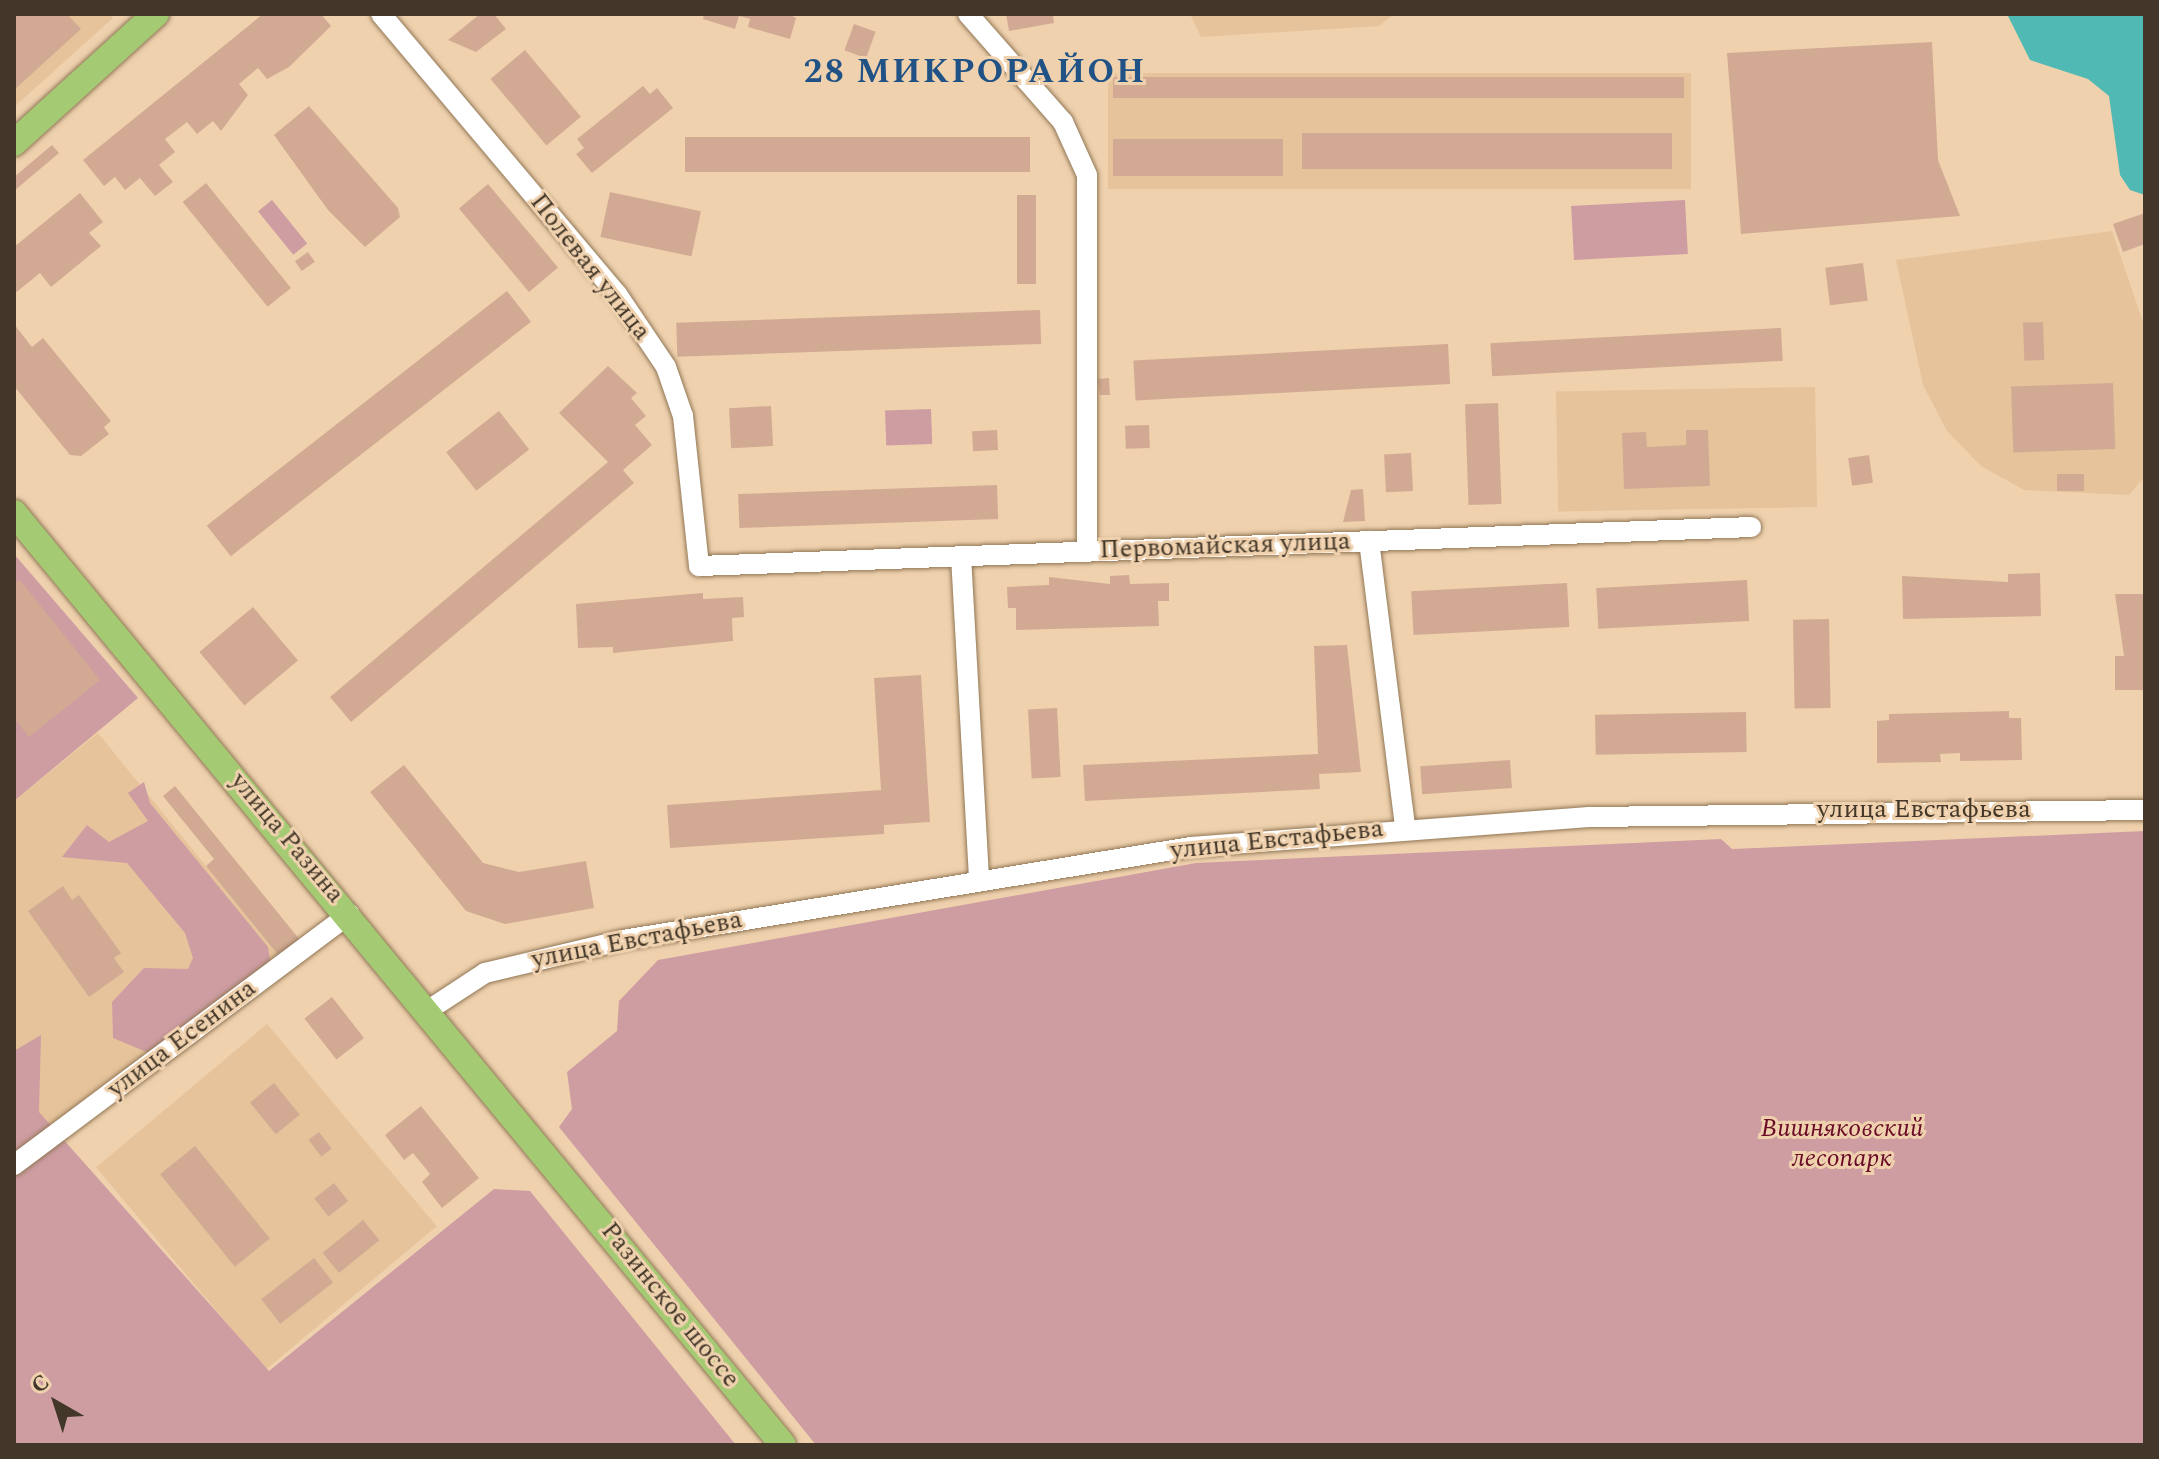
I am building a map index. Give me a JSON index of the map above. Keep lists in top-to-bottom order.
{
  "streets": {
    "main road": ["улица Разина", "Разинское шоссе"],
    "street": [
      "Полевая улица",
      "Первомайская улица",
      "улица Евстафьева",
      "улица Есенина"
    ]
  },
  "crossings": [
    ["Полевая улица", "Первомайская улица"],
    ["улица Евстафьева", "улица Разина"],
    ["улица Разина", "улица Есенина"],
    ["улица Разина", "Разинское шоссе"]
  ],
  "districts": ["28 МИКРОРАЙОН"],
  "parks": ["Вишняковский лесопарк"],
  "north": "top left"
}
